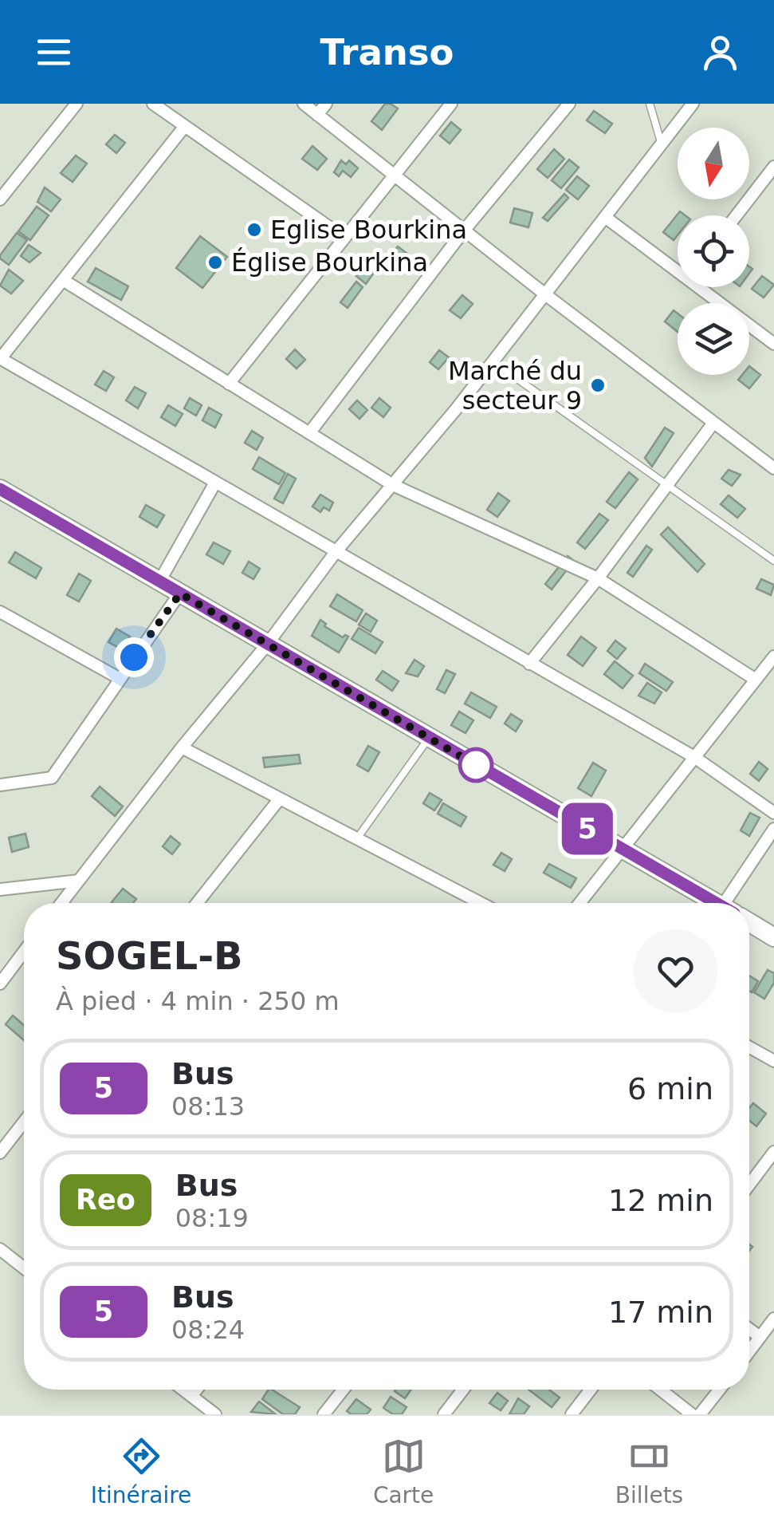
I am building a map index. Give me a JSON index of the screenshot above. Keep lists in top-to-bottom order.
{
  "places": ["Eglise Bourkina", "Église Bourkina", "Marché du secteur 9"],
  "lines": ["bus line 5"],
  "north": "bottom",
  "page": {
    "header": "Transo",
    "on_map": "5",
    "heading": ["SOGEL-B", "À pied · 4 min · 250 m"],
    "list": [
      {
        "mark": "5",
        "name": "Bus",
        "note": "08:13",
        "value": "6 min"
      },
      {
        "mark": "Reo",
        "name": "Bus",
        "note": "08:19",
        "value": "12 min"
      },
      {
        "mark": "5",
        "name": "Bus",
        "note": "08:24",
        "value": "17 min"
      }
    ],
    "tabs": ["Itinéraire", "Carte", "Billets"]
  }
}
